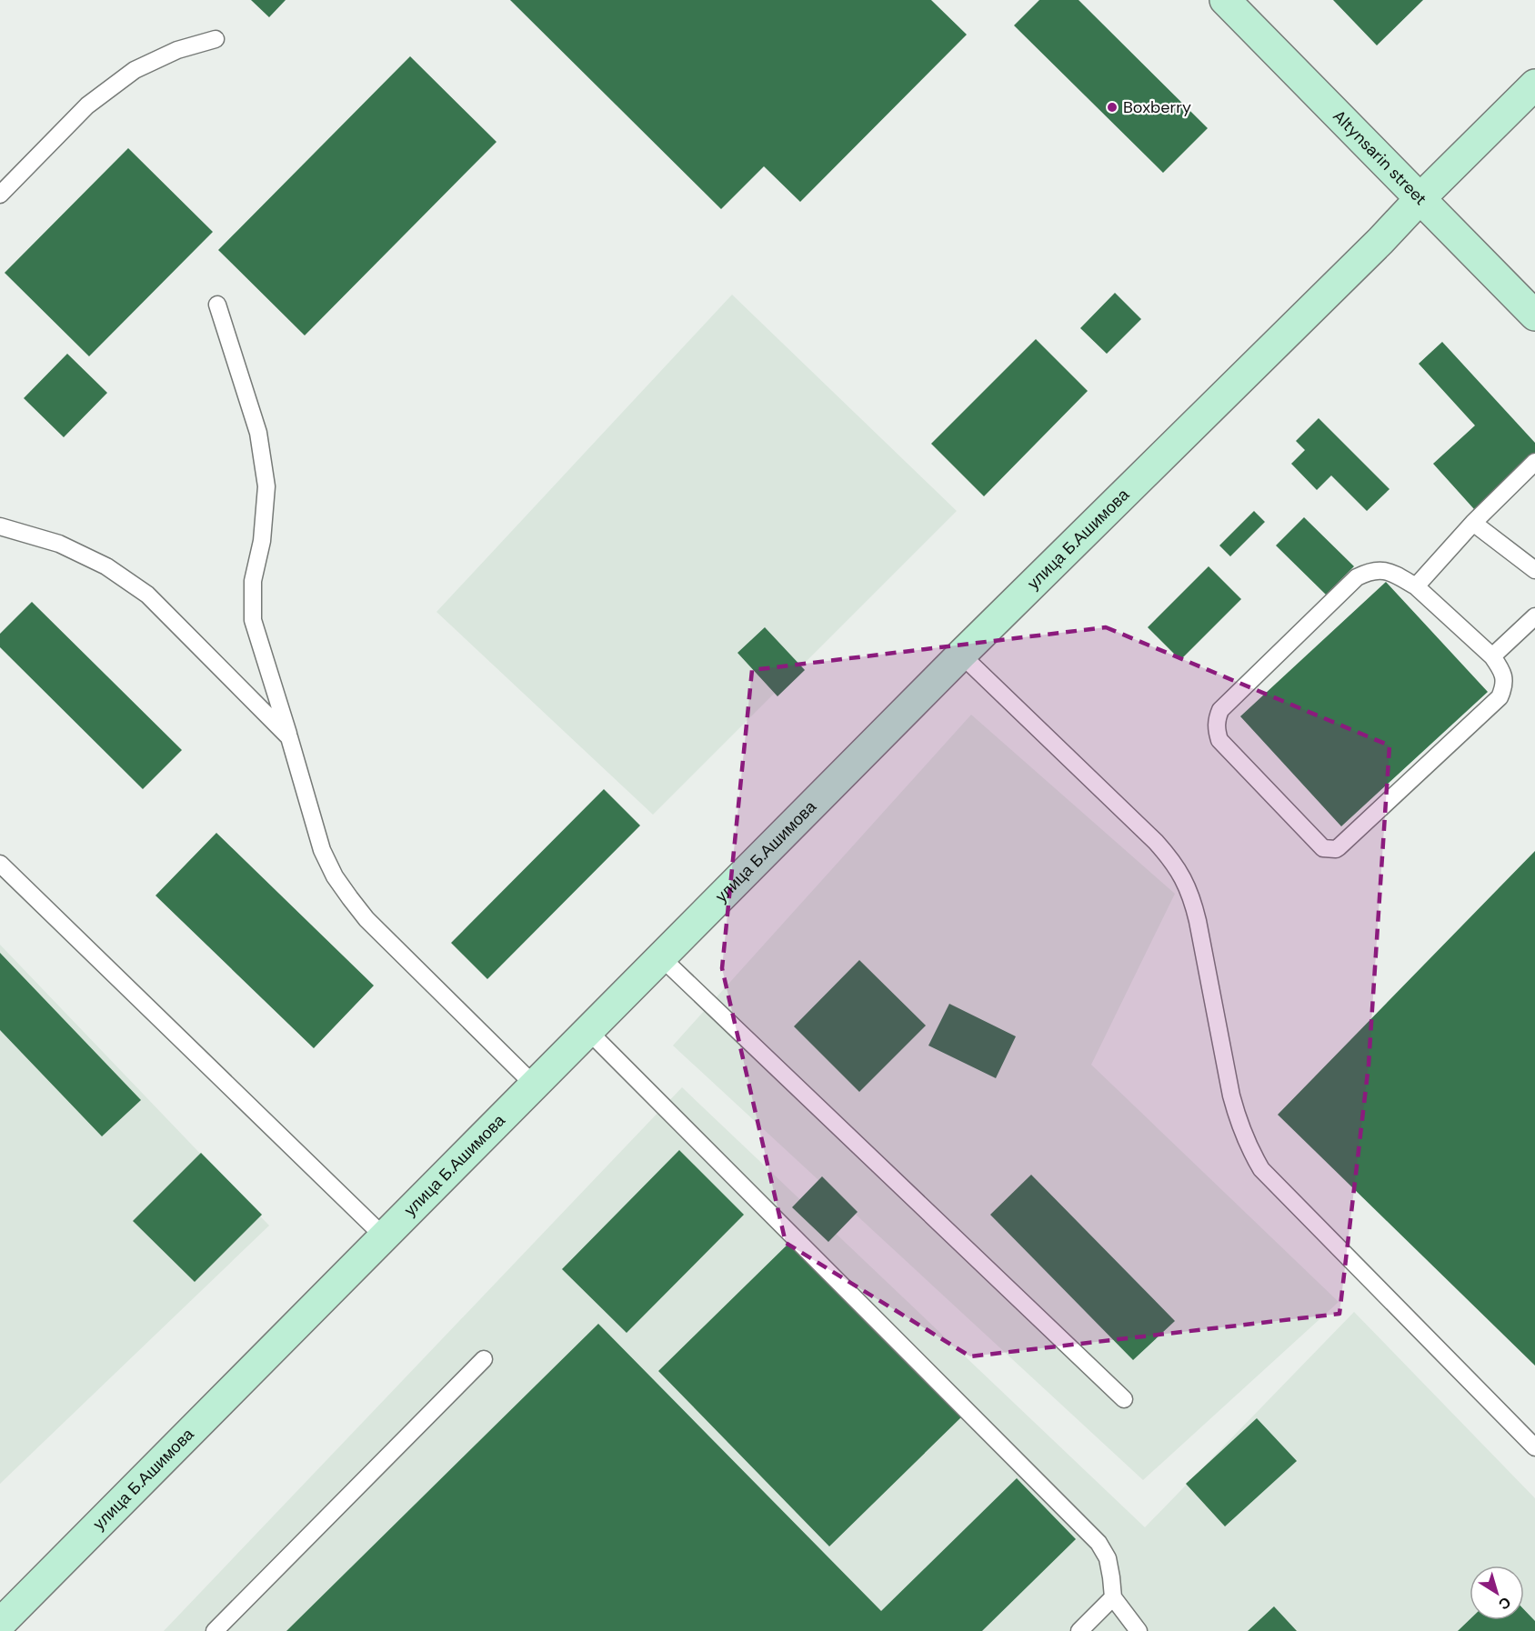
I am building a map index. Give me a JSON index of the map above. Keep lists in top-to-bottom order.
{
  "streets": {
    "street": ["Altynsarin street", "улица Б.Ашимова"]
  },
  "crossings": [
    ["Altynsarin street", "улица Б.Ашимова"]
  ],
  "places": ["Boxberry"],
  "north": "bottom right"
}
